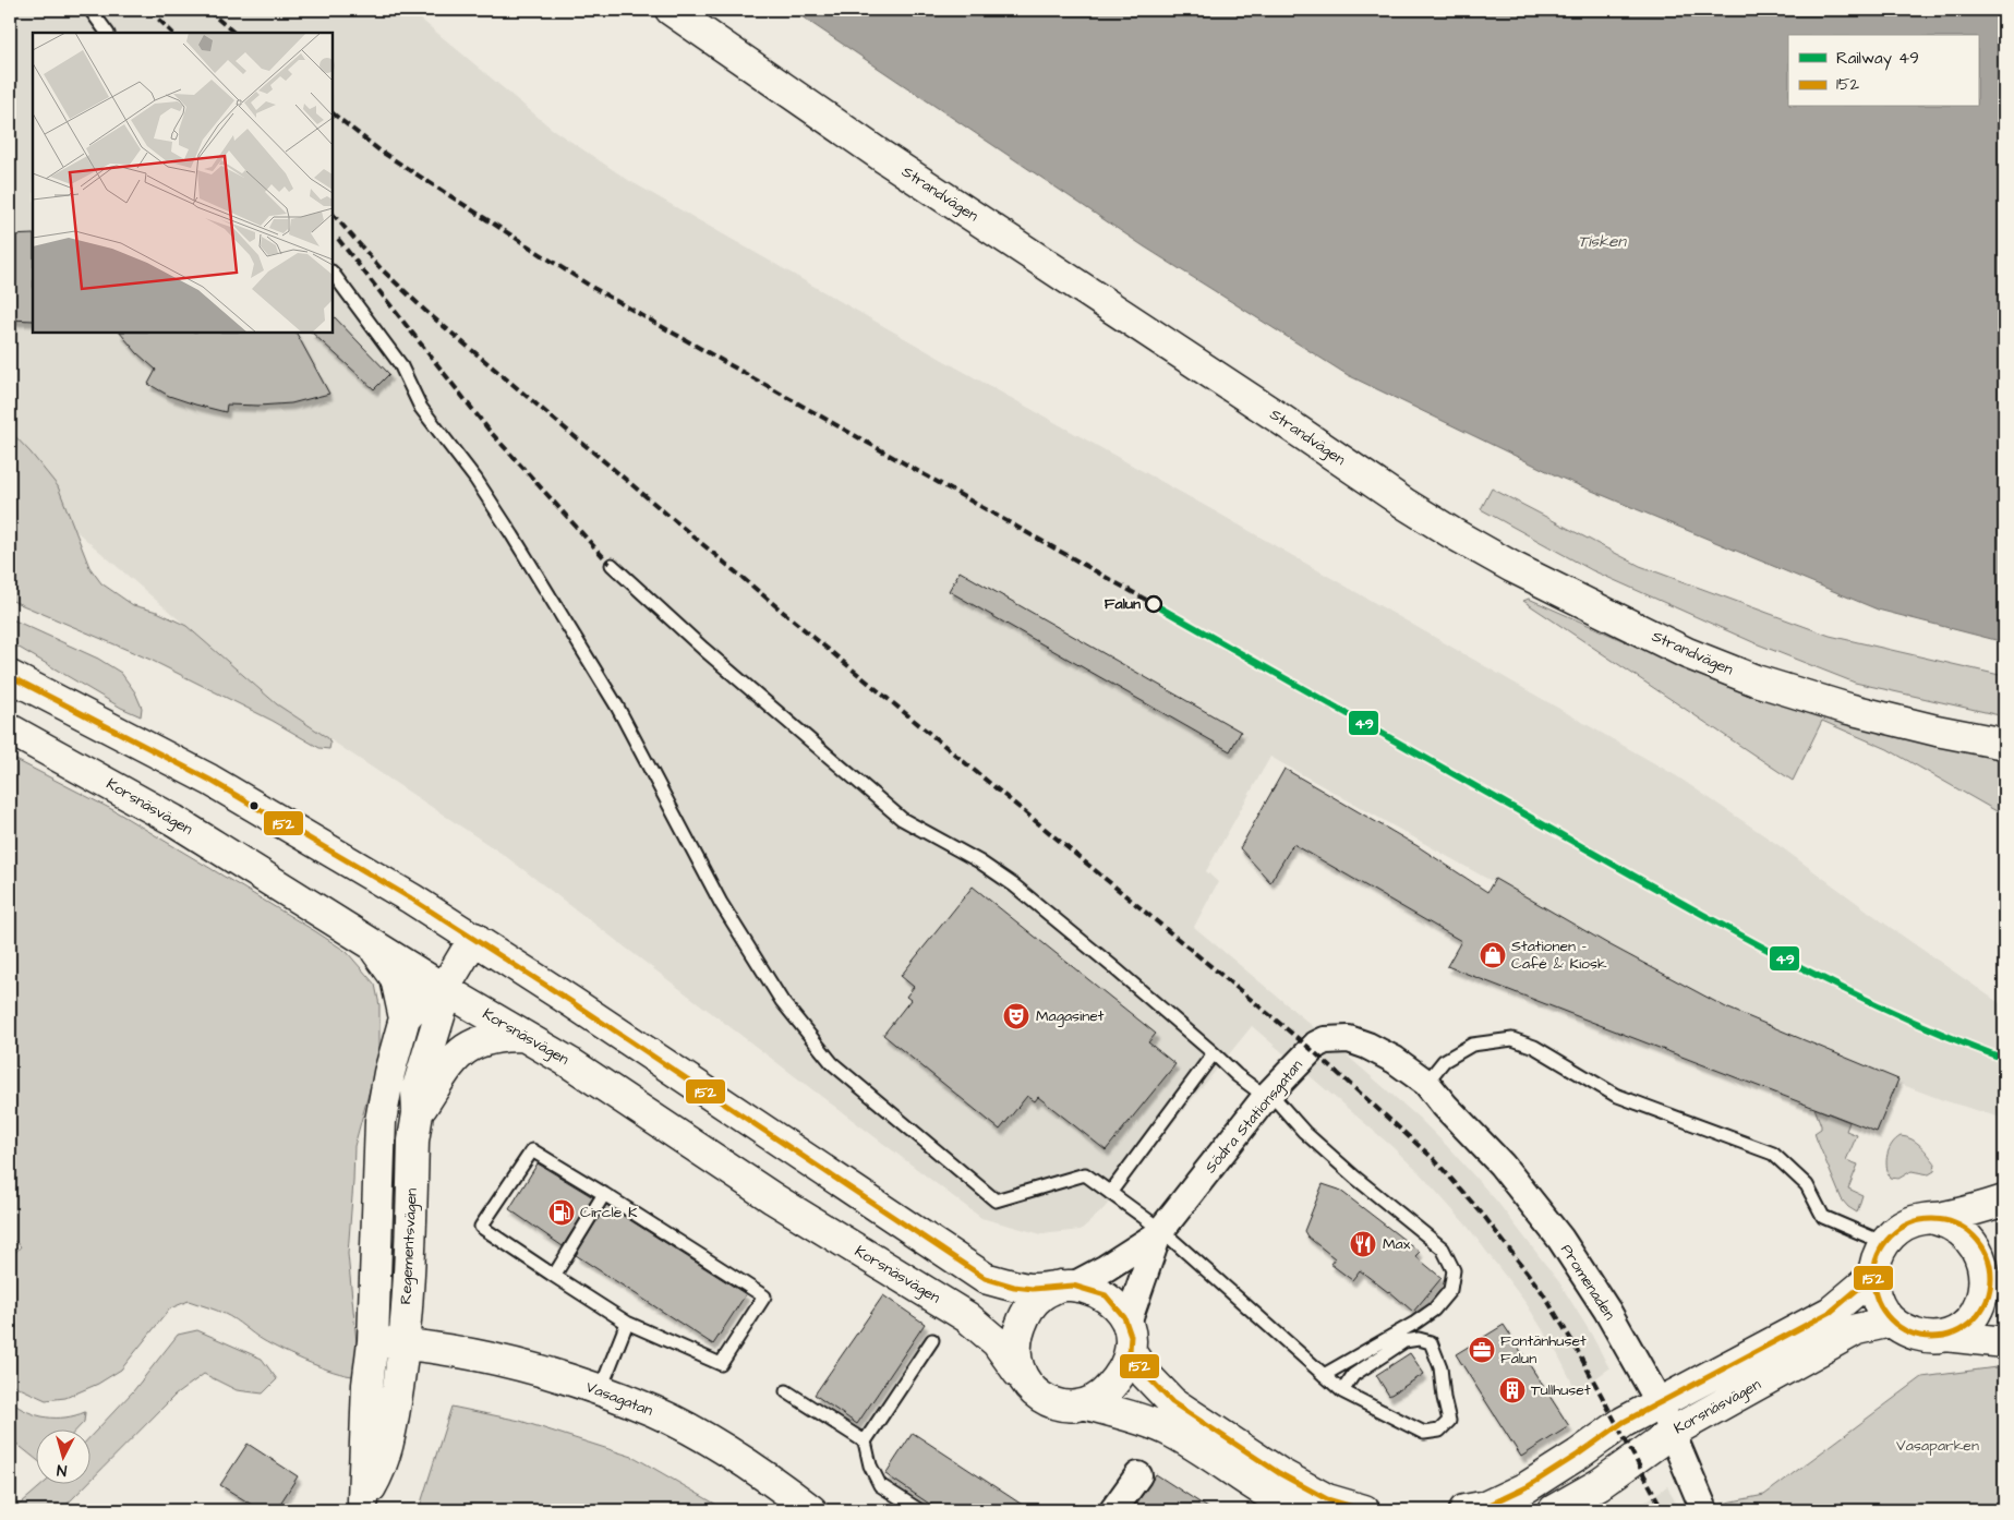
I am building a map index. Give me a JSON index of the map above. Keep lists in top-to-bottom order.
{
  "streets": {
    "street": [
      "Strandvägen",
      "Korsnäsvägen",
      "Södra Stationsgatan",
      "Regementsvägen",
      "Promenaden",
      "Vasagatan"
    ]
  },
  "crossings": [
    ["Korsnäsvägen", "Södra Stationsgatan"],
    ["Korsnäsvägen", "Regementsvägen"],
    ["Korsnäsvägen", "Promenaden"],
    ["Södra Stationsgatan", "Promenaden"],
    ["Regementsvägen", "Vasagatan"]
  ],
  "water": ["Tisken"],
  "parks": ["Vasaparken"],
  "places": {
    "other": ["Falun"],
    "shop": ["Stationen - Café & Kiosk"],
    "theatre": ["Magasinet"],
    "fuel station": ["Circle K"],
    "restaurant": ["Max"],
    "office": ["Fontänhuset Falun"],
    "building": ["Tullhuset"]
  },
  "lines": ["rail line 49", "transit line 152"],
  "legend": ["Railway 49", "152"],
  "north": "bottom"
}
